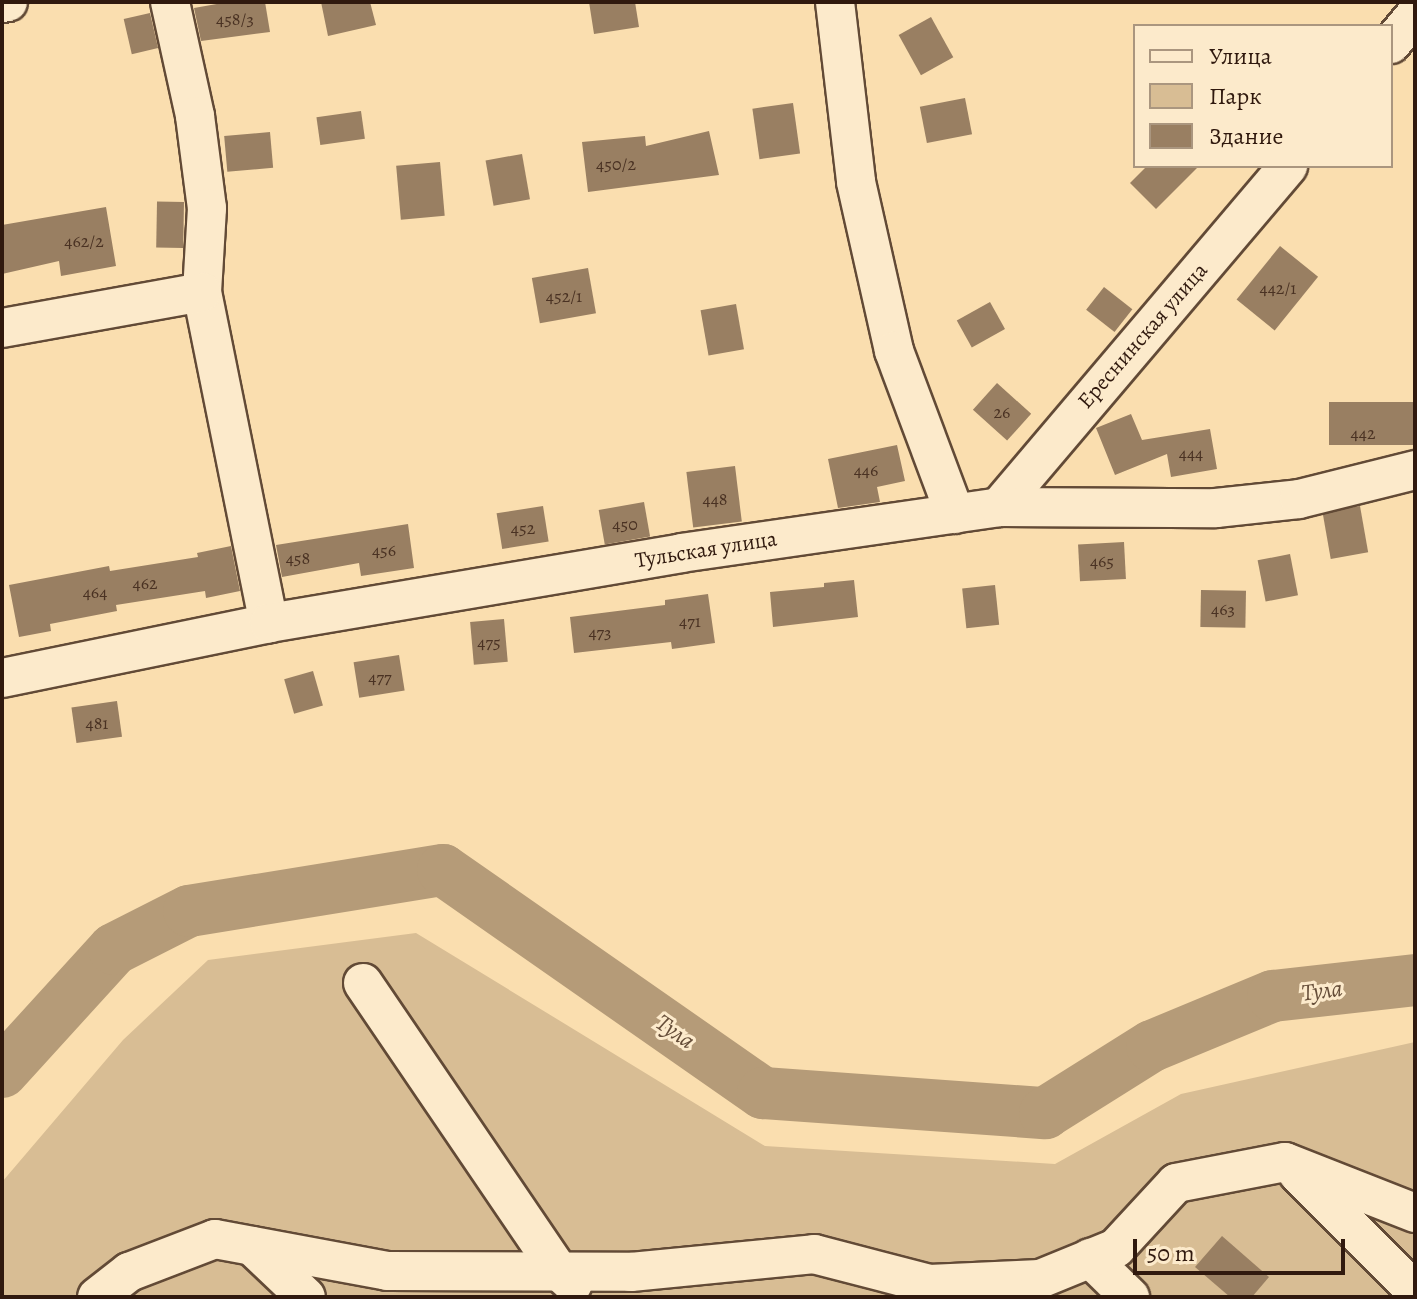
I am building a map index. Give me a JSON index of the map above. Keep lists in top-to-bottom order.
{
  "streets": {
    "street": ["Ереснинская улица", "Тульская улица"]
  },
  "crossings": [
    ["Ереснинская улица", "Тульская улица"]
  ],
  "water": ["Тула"],
  "house_numbers": [
    "458/3",
    "450/2",
    "462/2",
    "442/1",
    "452/1",
    "26",
    "442",
    "444",
    "446",
    "448",
    "450",
    "452",
    "456",
    "458",
    "465",
    "462",
    "464",
    "463",
    "471",
    "473",
    "475",
    "477",
    "481"
  ],
  "legend": ["Улица", "Парк", "Здание"],
  "scale_bar": "50 m"
}
